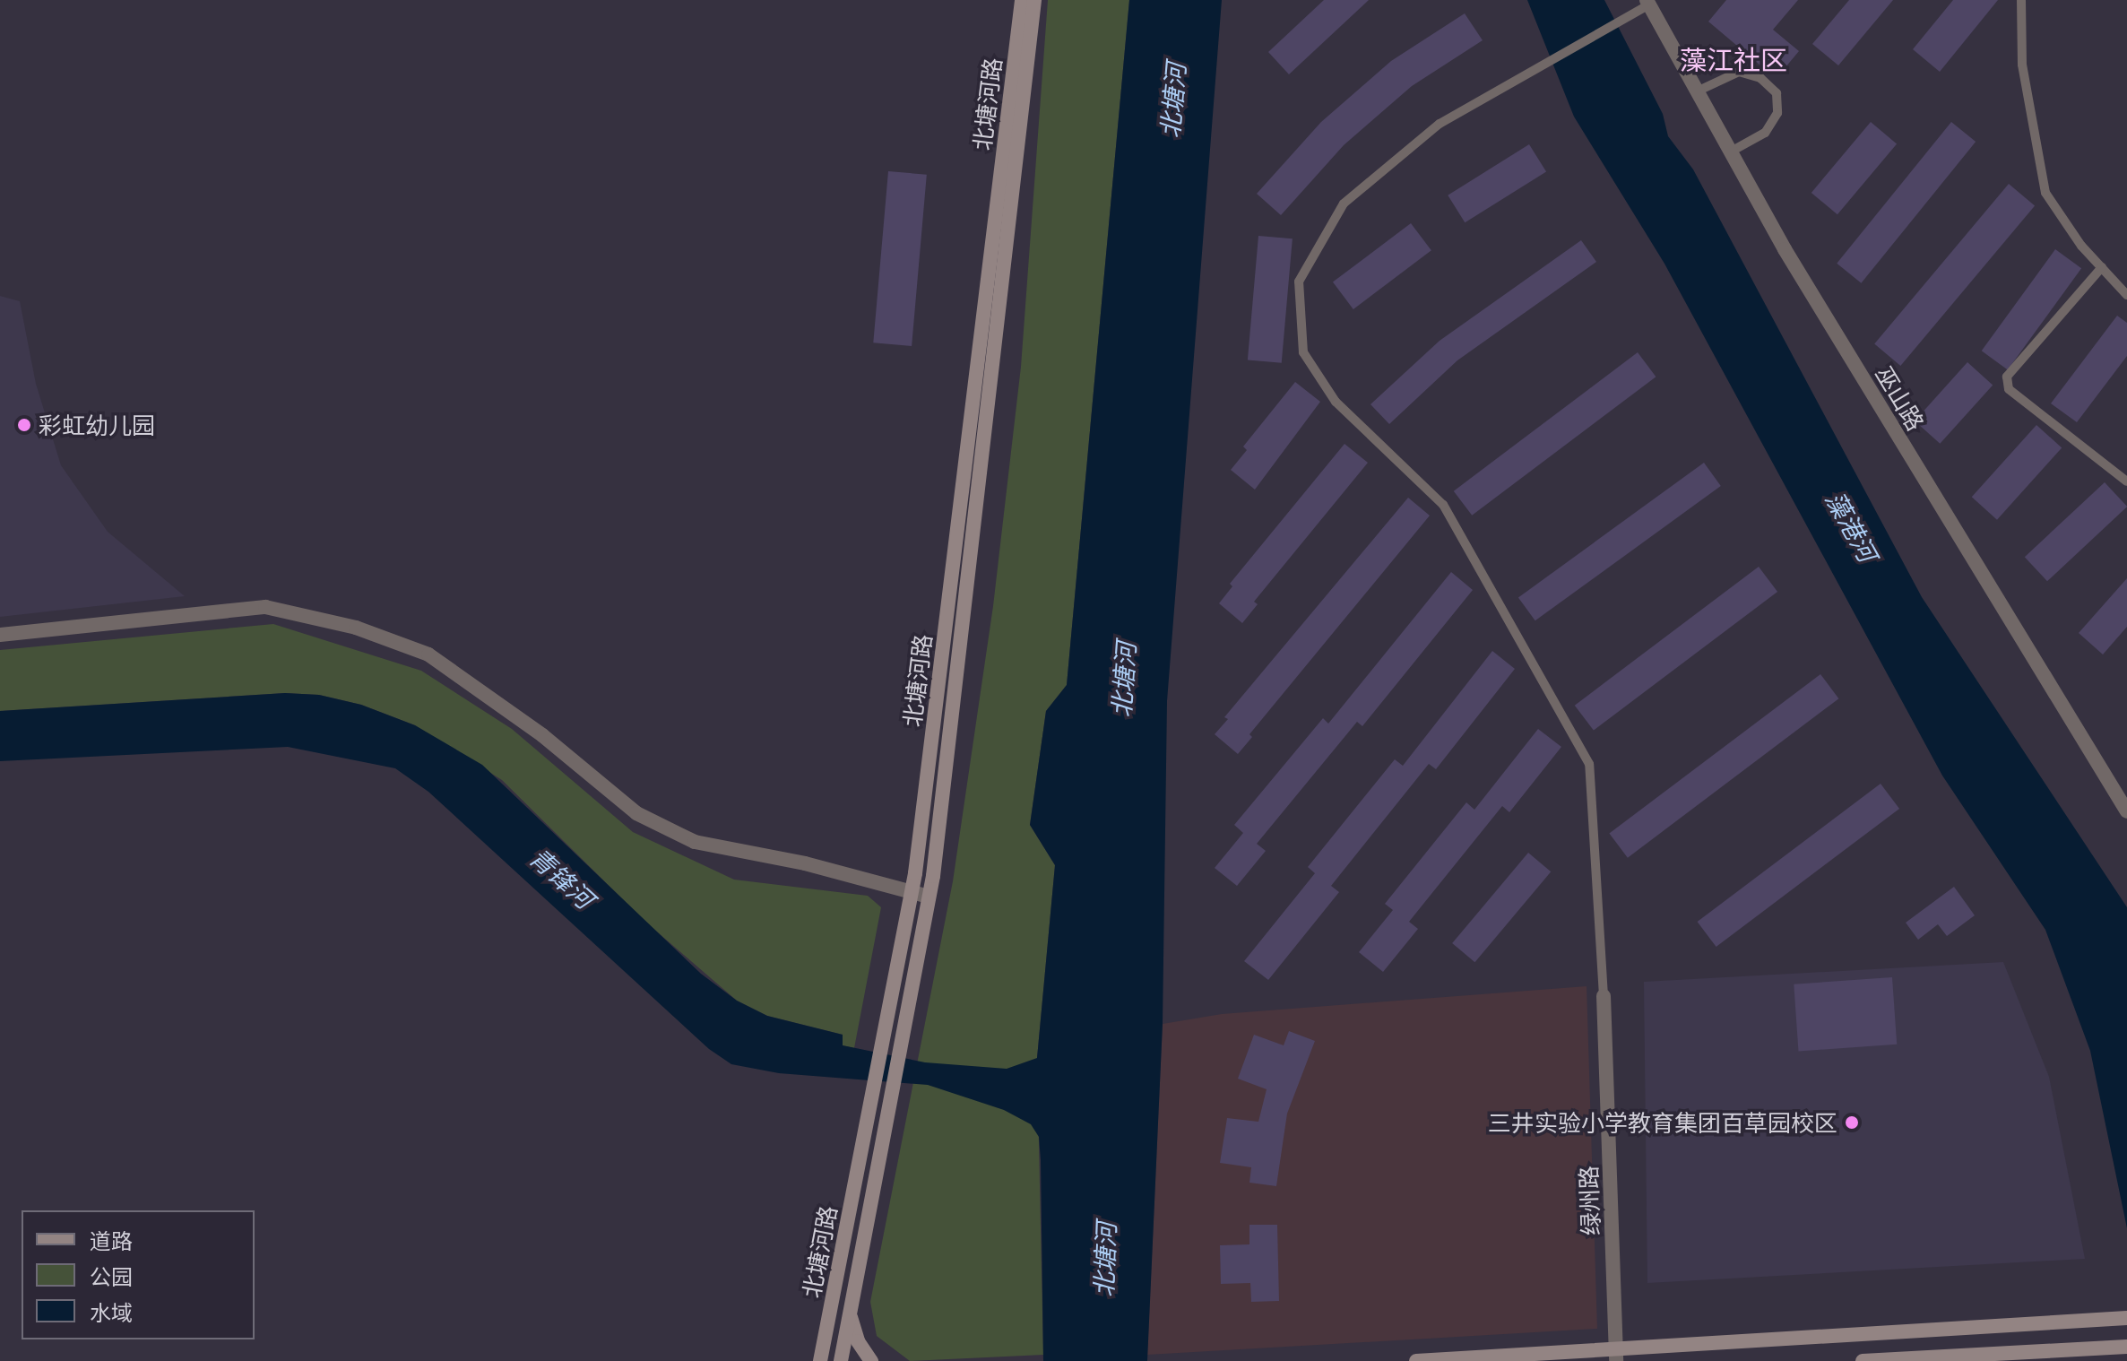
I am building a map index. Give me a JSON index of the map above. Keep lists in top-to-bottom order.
{
  "streets": {
    "main road": ["北塘河路"],
    "street": ["巫山路", "绿州路"]
  },
  "districts": ["藻江社区"],
  "water": ["北塘河", "藻港河", "青锋河"],
  "places": ["彩虹幼儿园", "三井实验小学教育集团百草园校区"],
  "legend": ["道路", "公园", "水域"]
}
